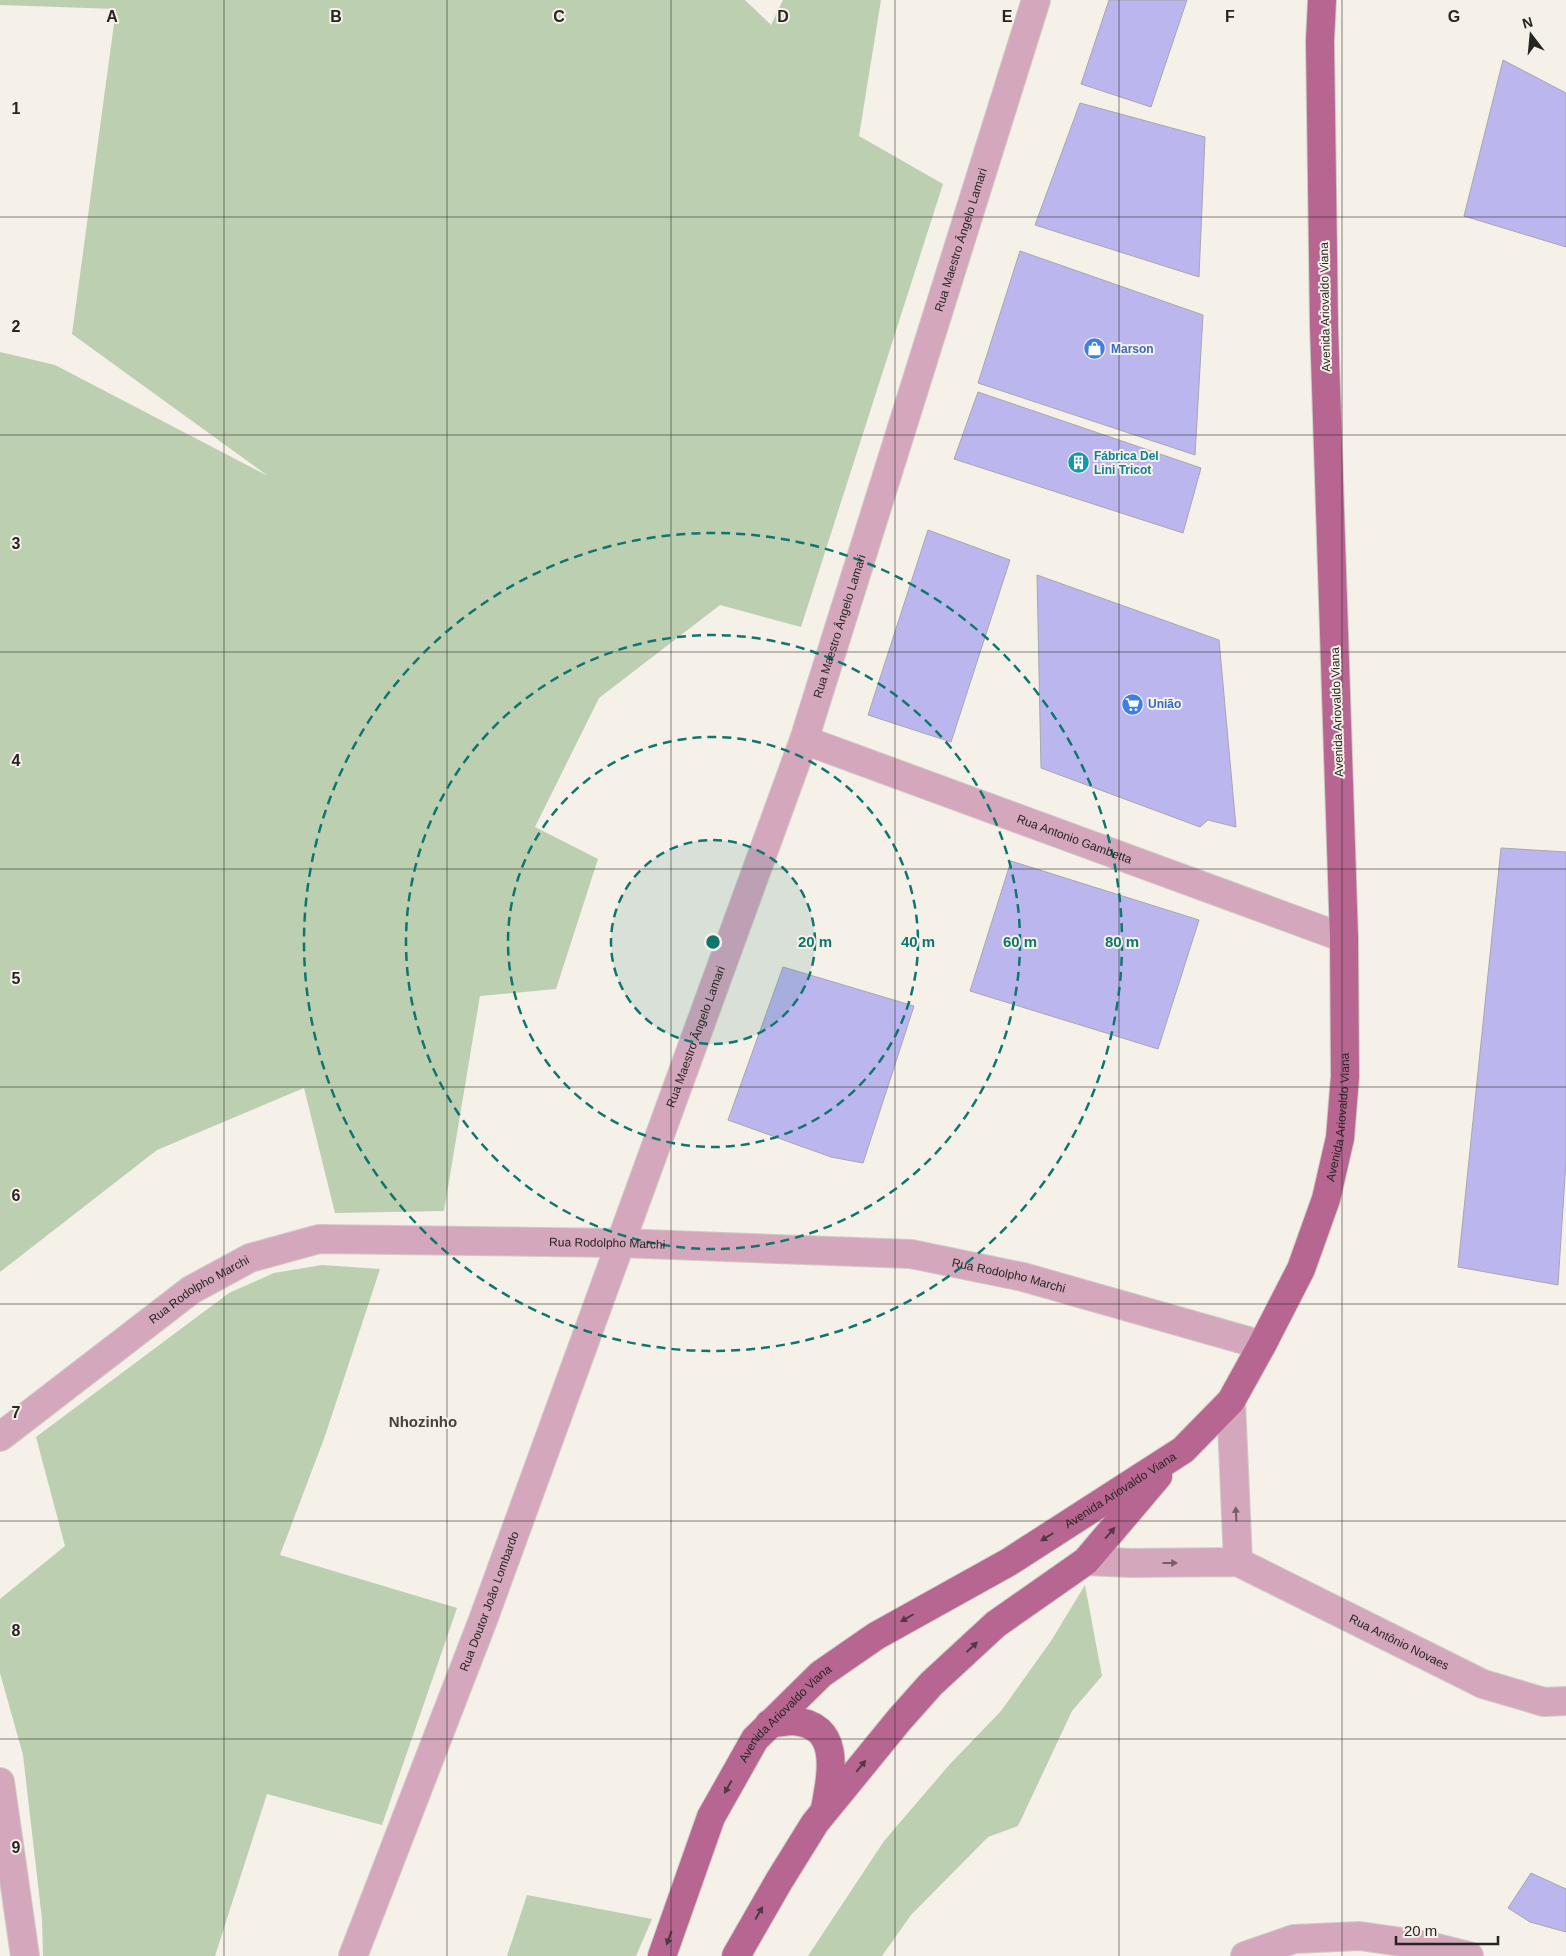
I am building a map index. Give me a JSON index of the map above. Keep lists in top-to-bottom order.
{
  "streets": {
    "main road": ["Avenida Ariovaldo Viana"],
    "street": [
      "Rua Maestro Ângelo Lamari",
      "Rua Antonio Gambetta",
      "Rua Rodolpho Marchi",
      "Rua Doutor João Lombardo",
      "Rua Antônio Novaes"
    ]
  },
  "crossings": [
    ["Rua Maestro Ângelo Lamari", "Rua Antonio Gambetta"],
    ["Rua Maestro Ângelo Lamari", "Rua Rodolpho Marchi"],
    ["Rua Maestro Ângelo Lamari", "Rua Doutor João Lombardo"],
    ["Avenida Ariovaldo Viana", "Rua Antonio Gambetta"],
    ["Avenida Ariovaldo Viana", "Rua Rodolpho Marchi"],
    ["Avenida Ariovaldo Viana", "Rua Antônio Novaes"],
    ["Rua Rodolpho Marchi", "Rua Doutor João Lombardo"]
  ],
  "districts": ["Nhozinho"],
  "places": {
    "shop": ["Marson"],
    "building": ["Fábrica Del Lini Tricot"],
    "supermarket": ["União"]
  },
  "scale_bar": "20 m",
  "north": "top",
  "grid": {
    "columns": [
      "A",
      "B",
      "C",
      "D",
      "E",
      "F",
      "G"
    ],
    "rows": [
      "1",
      "2",
      "3",
      "4",
      "5",
      "6",
      "7",
      "8",
      "9"
    ]
  },
  "rings": [
    "20 m",
    "40 m",
    "60 m",
    "80 m"
  ]
}
